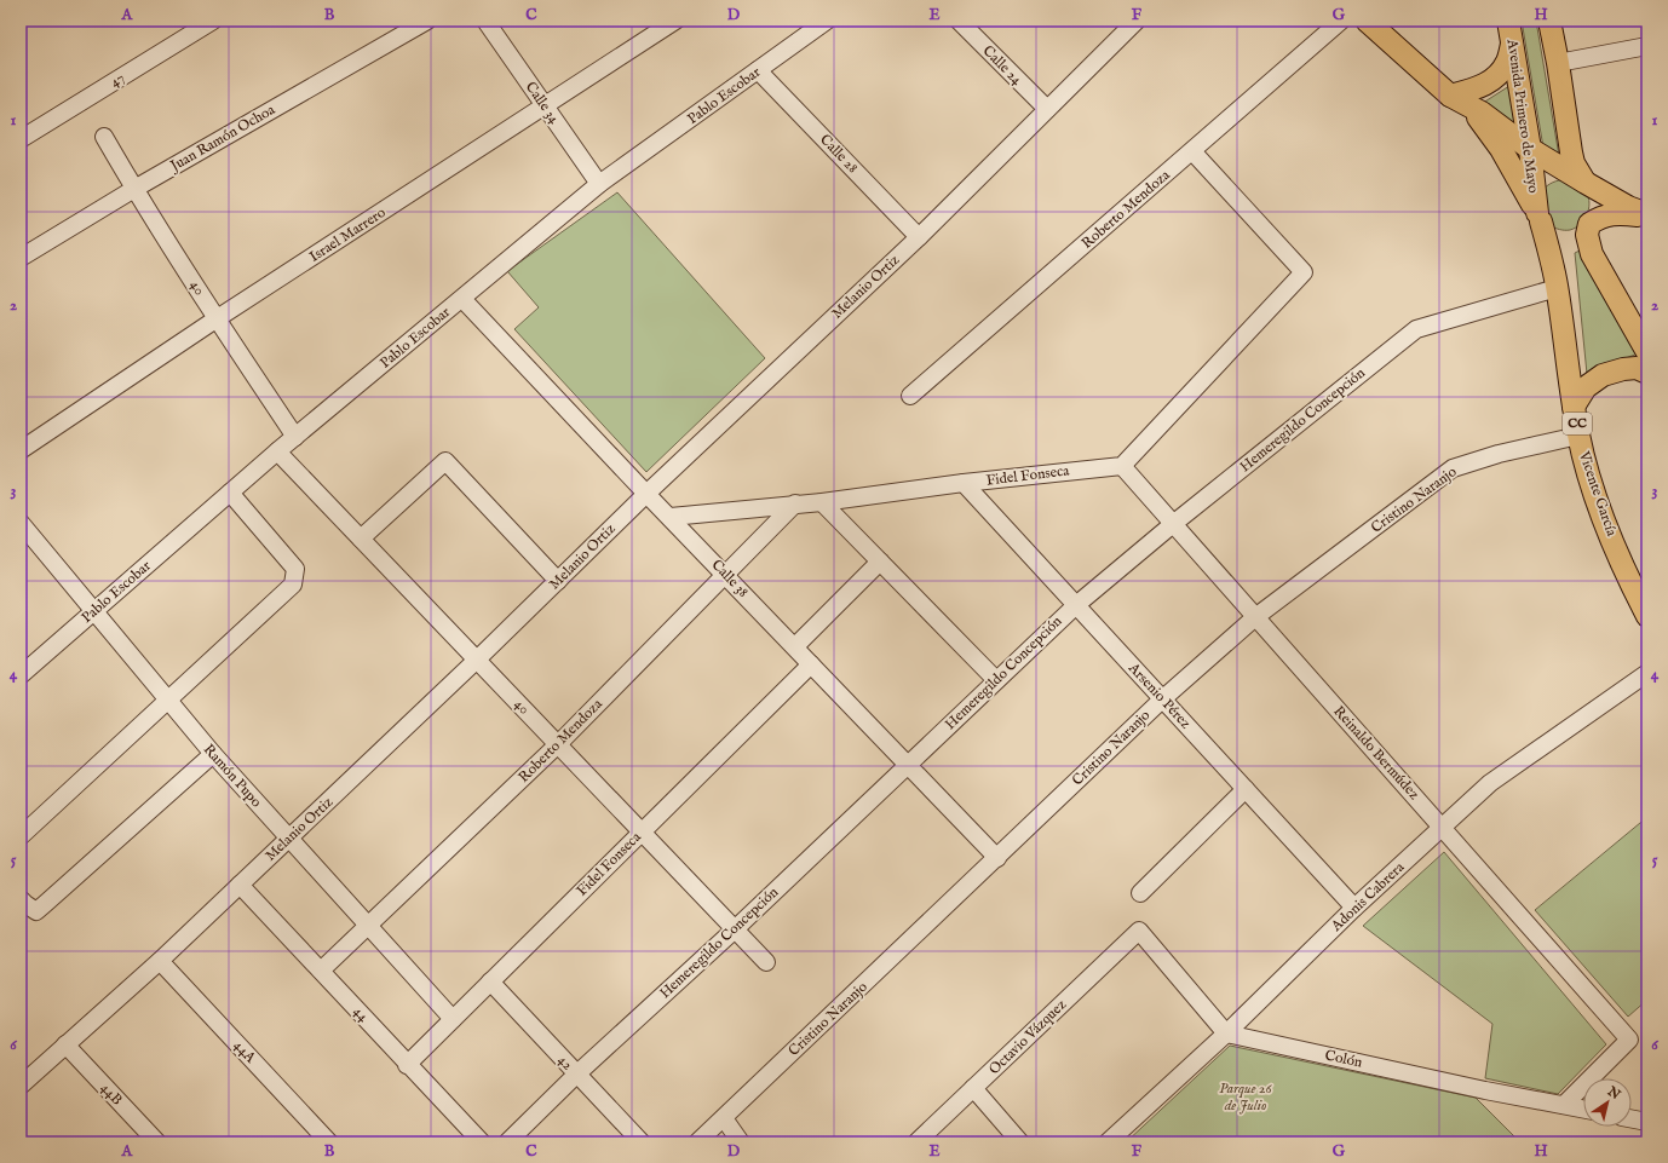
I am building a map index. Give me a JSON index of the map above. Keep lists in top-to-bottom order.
{
  "streets": {
    "main road": ["Avenida Primero de Mayo", "CC", "Vicente García"],
    "street": [
      "Calle 24",
      "47",
      "Pablo Escobar",
      "Calle 34",
      "Juan Ramón Ochoa",
      "Calle 28",
      "Roberto Mendoza",
      "Israel Marrero",
      "Melanio Ortiz",
      "40",
      "Hemeregildo Concepción",
      "Fidel Fonseca",
      "Cristino Naranjo",
      "Calle 38",
      "Arsenio Pérez",
      "Reinaldo Bermúdez",
      "Ramón Pupo",
      "Adonis Cabrera",
      "44",
      "Octavio Vázquez",
      "44A",
      "Colón",
      "42",
      "44B"
    ]
  },
  "crossings": [
    ["Calle 24", "Melanio Ortiz"],
    ["Pablo Escobar", "Calle 34"],
    ["Pablo Escobar", "Calle 28"],
    ["Pablo Escobar", "40"],
    ["Pablo Escobar", "Calle 38"],
    ["Pablo Escobar", "Ramón Pupo"],
    ["Calle 34", "Israel Marrero"],
    ["Avenida Primero de Mayo", "Vicente García"],
    ["Juan Ramón Ochoa", "40"],
    ["Calle 28", "Melanio Ortiz"],
    ["Roberto Mendoza", "40"],
    ["Roberto Mendoza", "Fidel Fonseca"],
    ["Roberto Mendoza", "Calle 38"],
    ["Roberto Mendoza", "Ramón Pupo"],
    ["Roberto Mendoza", "44"],
    ["Israel Marrero", "40"],
    ["Melanio Ortiz", "40"],
    ["Melanio Ortiz", "Calle 38"],
    ["Melanio Ortiz", "Ramón Pupo"],
    ["Melanio Ortiz", "44"],
    ["Melanio Ortiz", "44A"],
    ["Melanio Ortiz", "44B"],
    ["40", "Hemeregildo Concepción"],
    ["40", "Fidel Fonseca"],
    ["Hemeregildo Concepción", "Vicente García"],
    ["Hemeregildo Concepción", "Calle 38"],
    ["Hemeregildo Concepción", "Arsenio Pérez"],
    ["Hemeregildo Concepción", "Reinaldo Bermúdez"],
    ["Hemeregildo Concepción", "42"],
    ["Fidel Fonseca", "Calle 38"],
    ["Fidel Fonseca", "Arsenio Pérez"],
    ["Fidel Fonseca", "Reinaldo Bermúdez"],
    ["Fidel Fonseca", "Ramón Pupo"],
    ["Fidel Fonseca", "44"],
    ["Fidel Fonseca", "42"],
    ["Vicente García", "Cristino Naranjo"],
    ["Cristino Naranjo", "Calle 38"],
    ["Cristino Naranjo", "Arsenio Pérez"],
    ["Cristino Naranjo", "Reinaldo Bermúdez"],
    ["Arsenio Pérez", "Adonis Cabrera"],
    ["Reinaldo Bermúdez", "Adonis Cabrera"],
    ["Reinaldo Bermúdez", "Colón"],
    ["Adonis Cabrera", "Octavio Vázquez"],
    ["Adonis Cabrera", "Colón"],
    ["Octavio Vázquez", "Colón"]
  ],
  "parks": ["Parque 26 de Julio"],
  "north": "top right",
  "grid": {
    "columns": [
      "A",
      "B",
      "C",
      "D",
      "E",
      "F",
      "G",
      "H"
    ],
    "rows": [
      "1",
      "2",
      "3",
      "4",
      "5",
      "6"
    ]
  }
}
